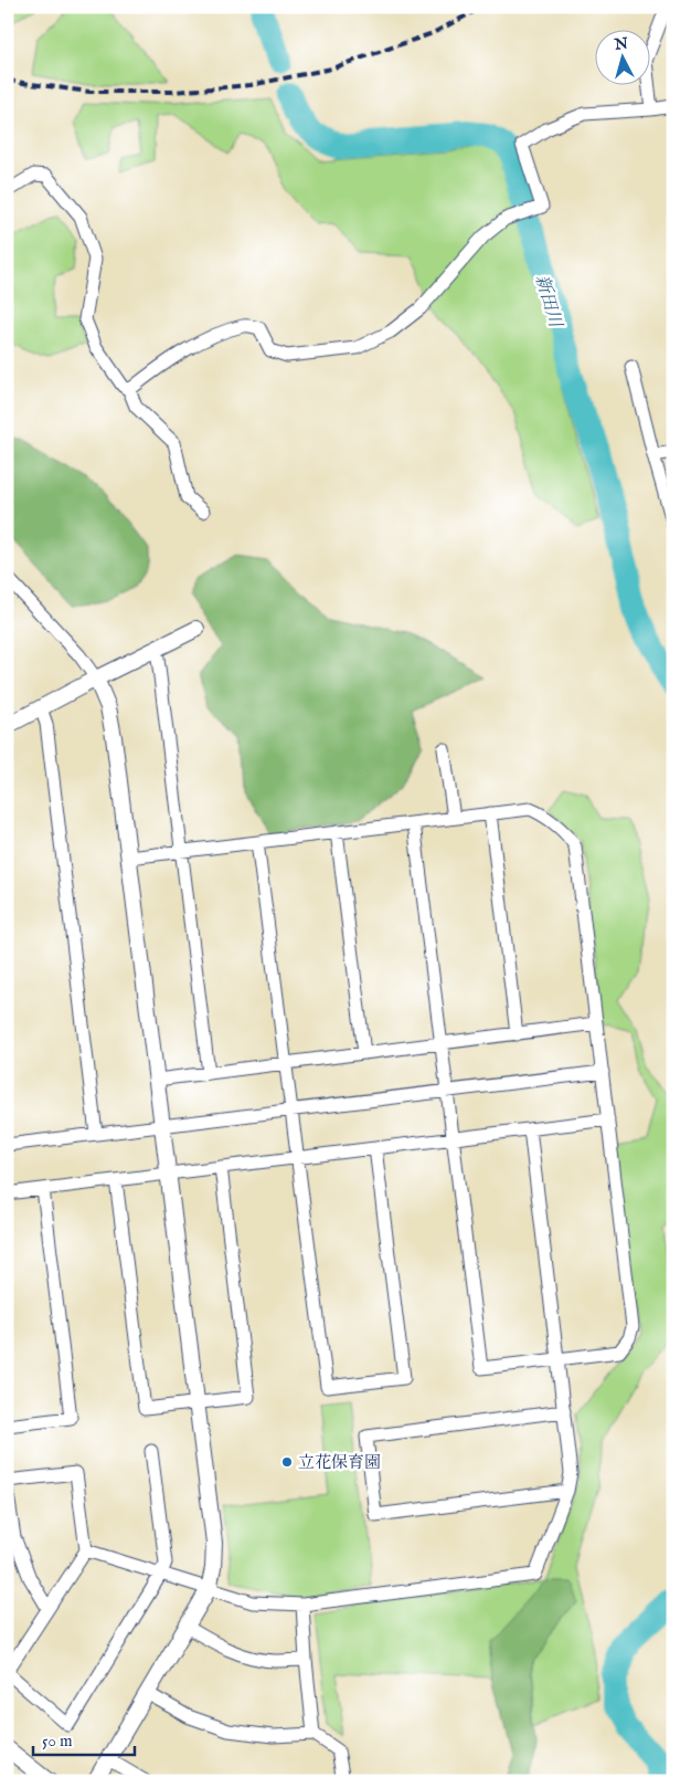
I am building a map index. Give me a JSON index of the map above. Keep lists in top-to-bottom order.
{
  "water": ["新田川"],
  "places": ["立花保育園"],
  "scale_bar": "50 m",
  "north": "top"
}
